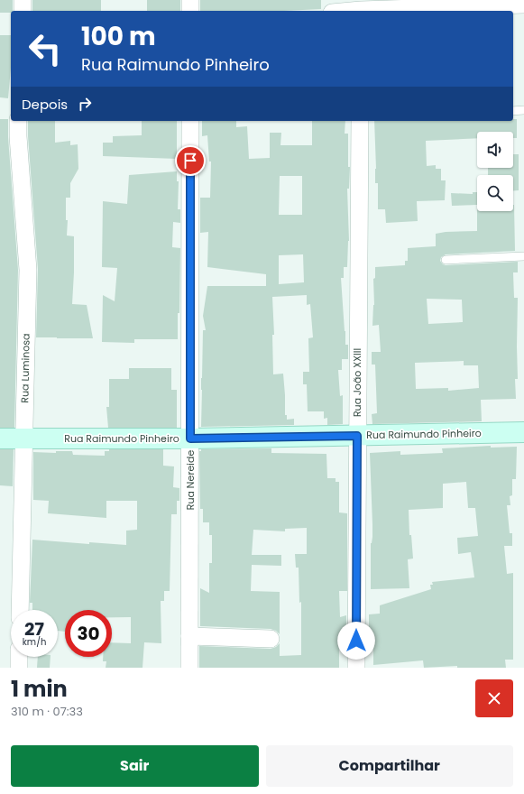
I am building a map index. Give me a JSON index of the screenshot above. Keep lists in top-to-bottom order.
{
  "streets": {
    "street": [
      "Rua Luminosa",
      "Rua João XXIII",
      "Rua Raimundo Pinheiro",
      "Rua Nereide"
    ]
  },
  "crossings": [
    ["Rua Luminosa", "Rua Raimundo Pinheiro"],
    ["Rua João XXIII", "Rua Raimundo Pinheiro"],
    ["Rua Raimundo Pinheiro", "Rua Nereide"]
  ],
  "page": {
    "turn": ["100 m", "Rua Raimundo Pinheiro"],
    "then": "Depois",
    "speed": "27 km/h",
    "limit": "30",
    "heading": ["1 min", "310 m · 07:33"],
    "buttons": ["Sair", "Compartilhar"]
  }
}
